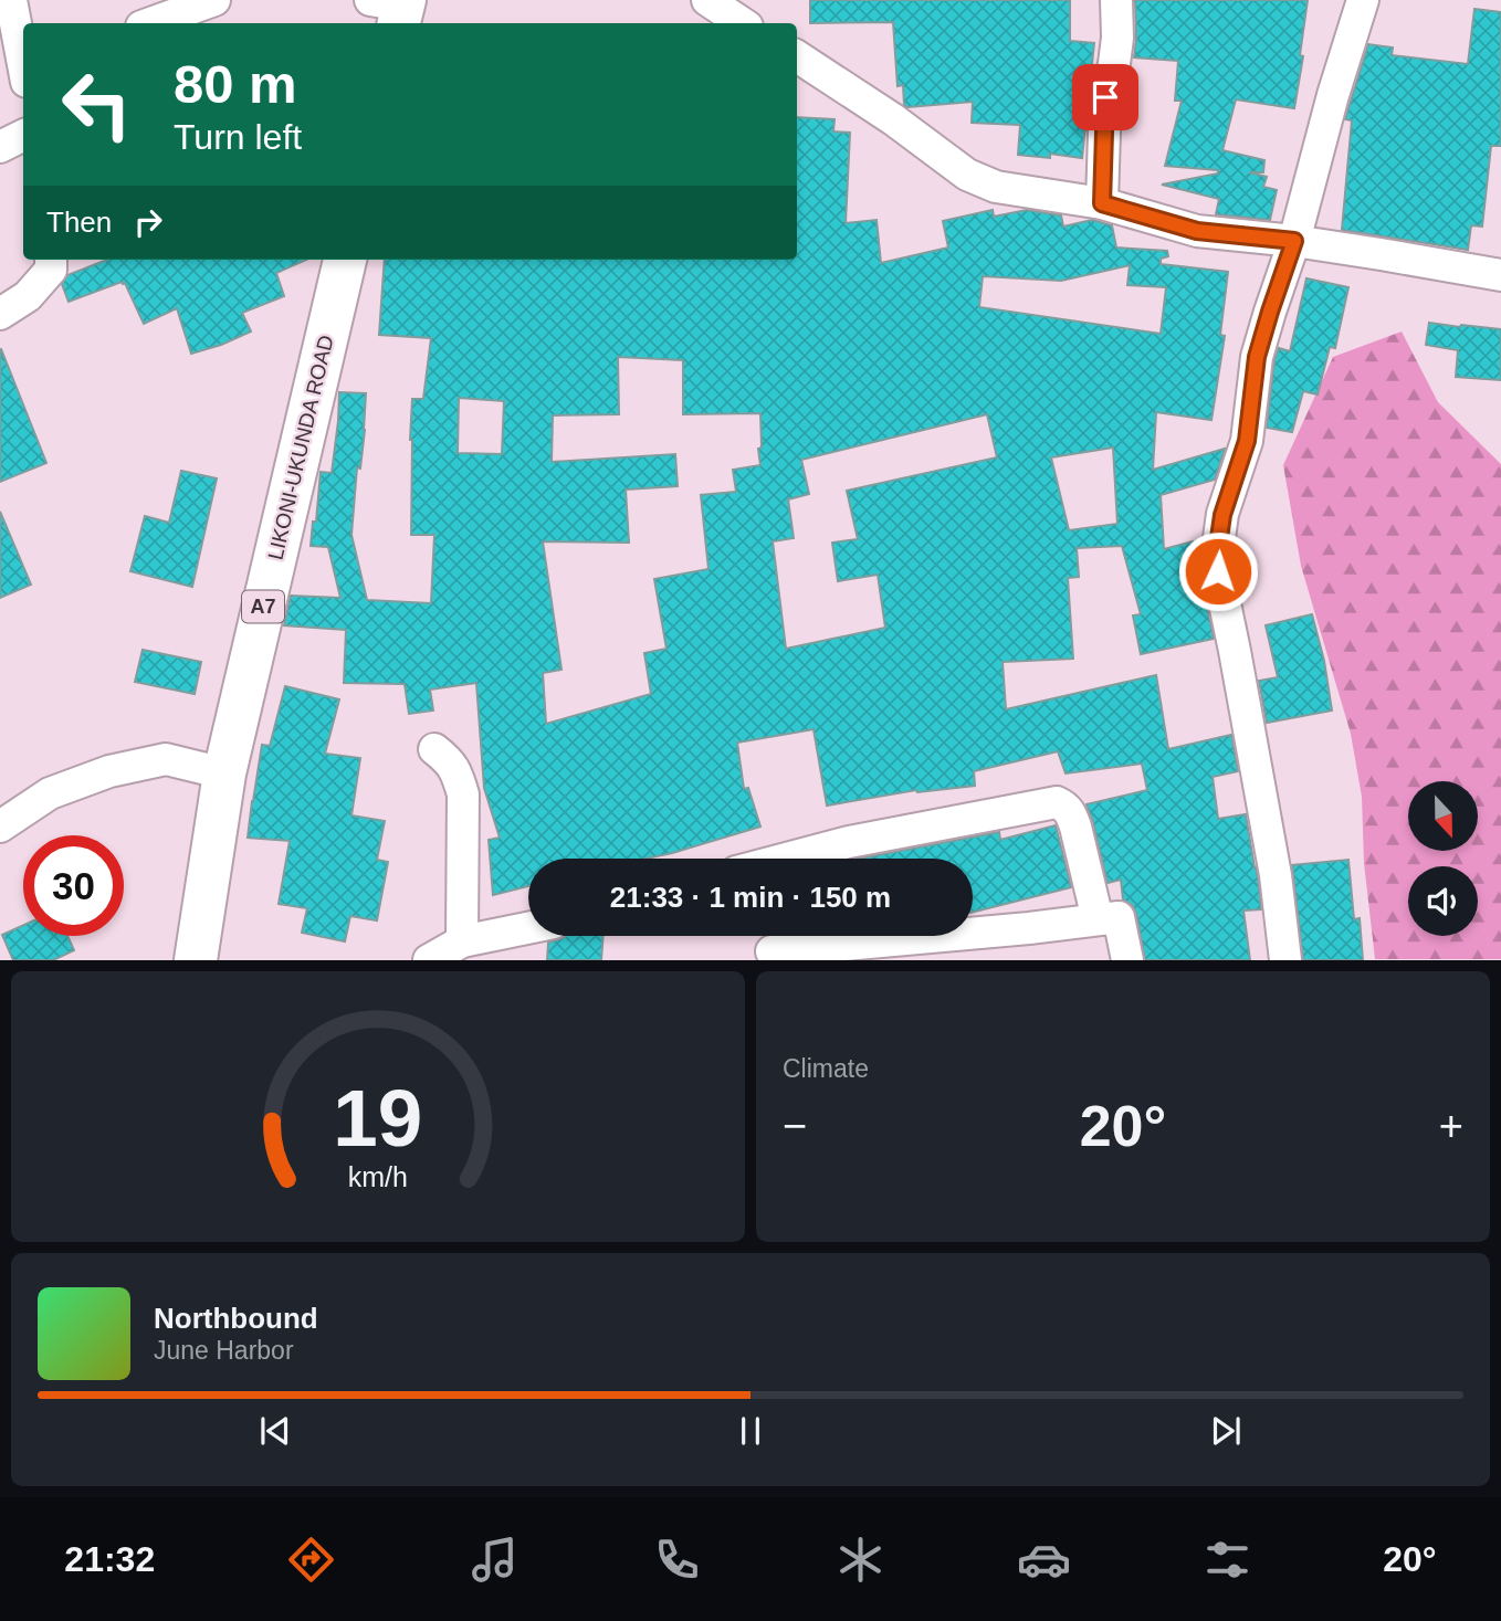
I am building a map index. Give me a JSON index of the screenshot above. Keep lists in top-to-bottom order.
{
  "streets": {
    "highway": ["LIKONI-UKUNDA ROAD", "A7"]
  },
  "north": "bottom",
  "page": {
    "turn": ["80 m", "Turn left"],
    "then": "Then",
    "limit": "30",
    "trip": "21:33 · 1 min · 150 m",
    "tile": "Climate",
    "heat": ["−", "20°", "+"],
    "song": ["Northbound", "June Harbor"],
    "tabs": ["21:32", "20°"],
    "gauge": ["19", "km/h"]
  }
}
